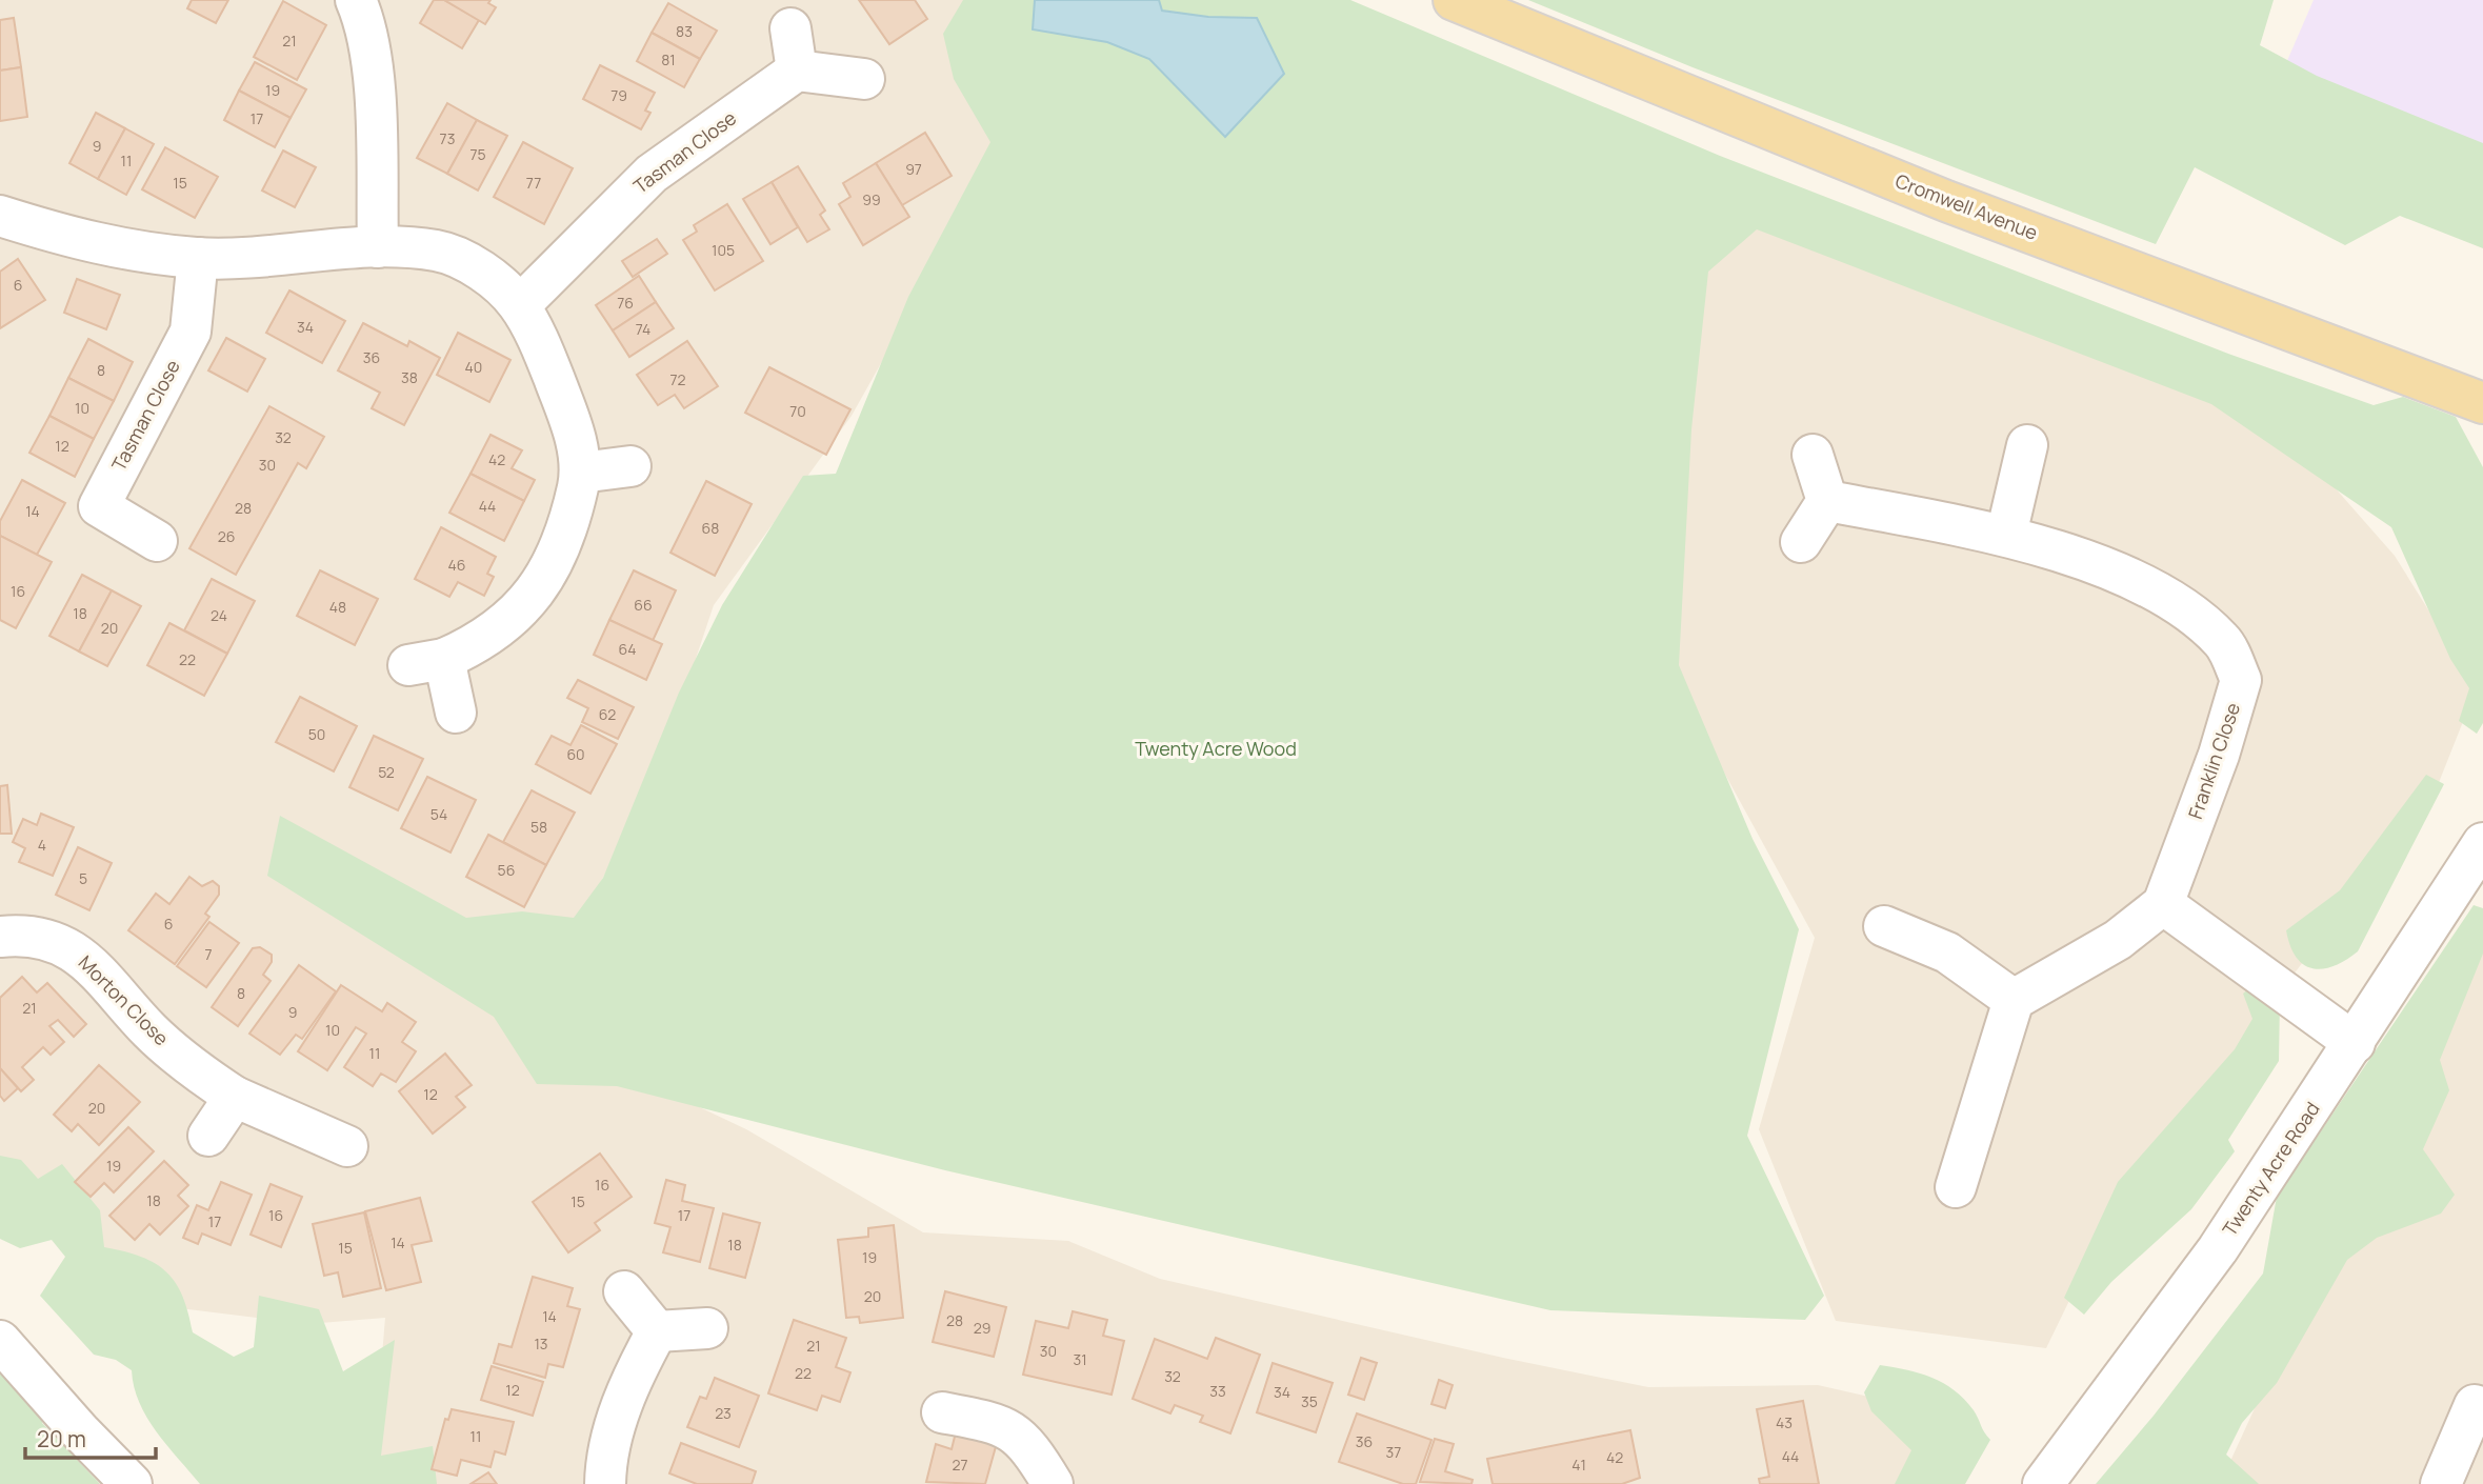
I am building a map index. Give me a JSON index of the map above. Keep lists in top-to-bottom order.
{
  "streets": {
    "main road": ["Cromwell Avenue"],
    "street": [
      "Tasman Close",
      "Franklin Close",
      "Morton Close",
      "Twenty Acre Road"
    ]
  },
  "parks": ["Twenty Acre Wood"],
  "house_numbers": [
    "83",
    "21",
    "81",
    "19",
    "79",
    "17",
    "73",
    "9",
    "75",
    "11",
    "97",
    "15",
    "77",
    "99",
    "105",
    "6",
    "76",
    "34",
    "74",
    "36",
    "40",
    "8",
    "38",
    "72",
    "10",
    "70",
    "32",
    "12",
    "42",
    "30",
    "44",
    "28",
    "14",
    "68",
    "26",
    "46",
    "16",
    "66",
    "48",
    "18",
    "24",
    "20",
    "64",
    "22",
    "62",
    "50",
    "60",
    "52",
    "54",
    "58",
    "4",
    "56",
    "5",
    "6",
    "7",
    "8",
    "21",
    "9",
    "10",
    "11",
    "12",
    "20",
    "19",
    "16",
    "18",
    "15",
    "16",
    "17",
    "17",
    "14",
    "18",
    "15",
    "19",
    "20",
    "14",
    "28",
    "29",
    "13",
    "21",
    "30",
    "31",
    "22",
    "32",
    "12",
    "33",
    "34",
    "35",
    "23",
    "43",
    "11",
    "36",
    "37",
    "44",
    "42",
    "27",
    "41"
  ],
  "scale_bar": "20 m"
}
